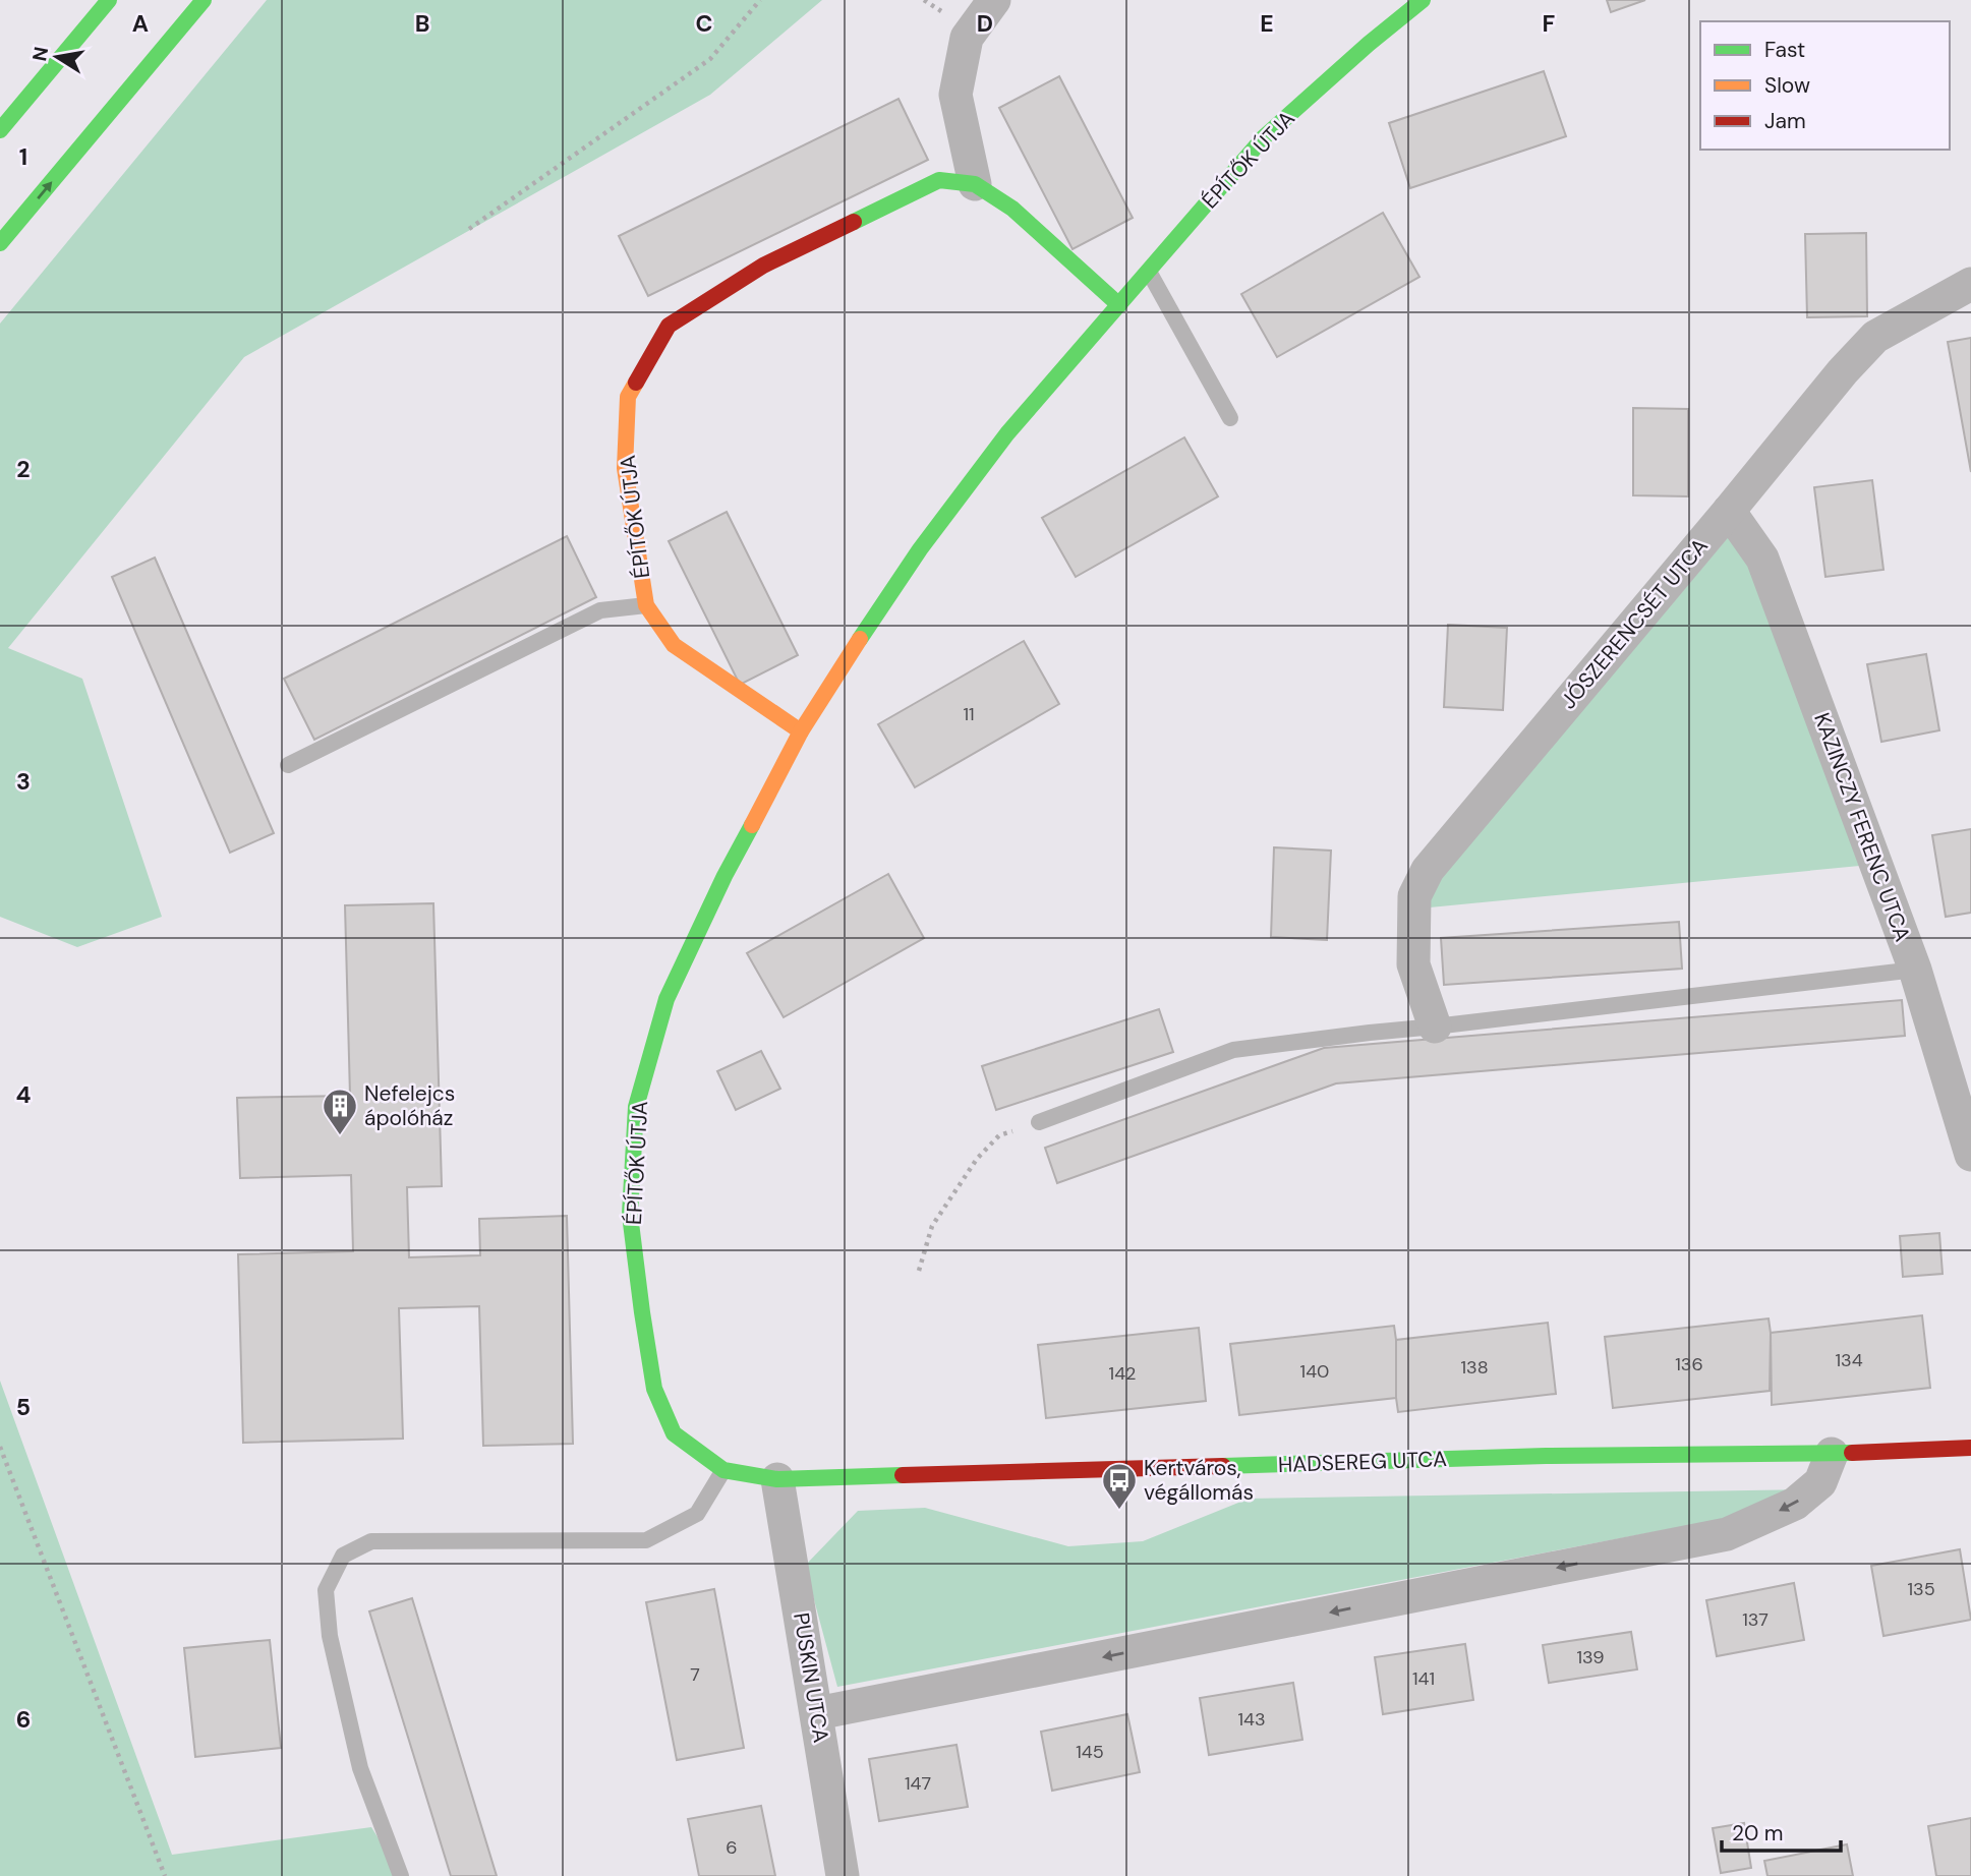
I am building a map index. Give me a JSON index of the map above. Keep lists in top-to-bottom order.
{
  "streets": {
    "main road": ["ÉPÍTŐK ÚTJA", "HADSEREG UTCA"],
    "street": ["JÓSZERENCSÉT UTCA", "KAZINCZY FERENC UTCA", "PUSKIN UTCA"]
  },
  "crossings": [
    ["ÉPÍTŐK ÚTJA", "HADSEREG UTCA"],
    ["JÓSZERENCSÉT UTCA", "KAZINCZY FERENC UTCA"],
    ["HADSEREG UTCA", "PUSKIN UTCA"]
  ],
  "places": {
    "building": ["Nefelejcs ápolóház"],
    "bus stop": ["Kertváros, végállomás"]
  },
  "house_numbers": [
    "11",
    "134",
    "136",
    "138",
    "140",
    "142",
    "135",
    "137",
    "139",
    "7",
    "141",
    "143",
    "145",
    "147",
    "6"
  ],
  "legend": ["Fast", "Slow", "Jam"],
  "scale_bar": "20 m",
  "north": "left",
  "grid": {
    "columns": [
      "A",
      "B",
      "C",
      "D",
      "E",
      "F"
    ],
    "rows": [
      "1",
      "2",
      "3",
      "4",
      "5",
      "6"
    ]
  }
}
